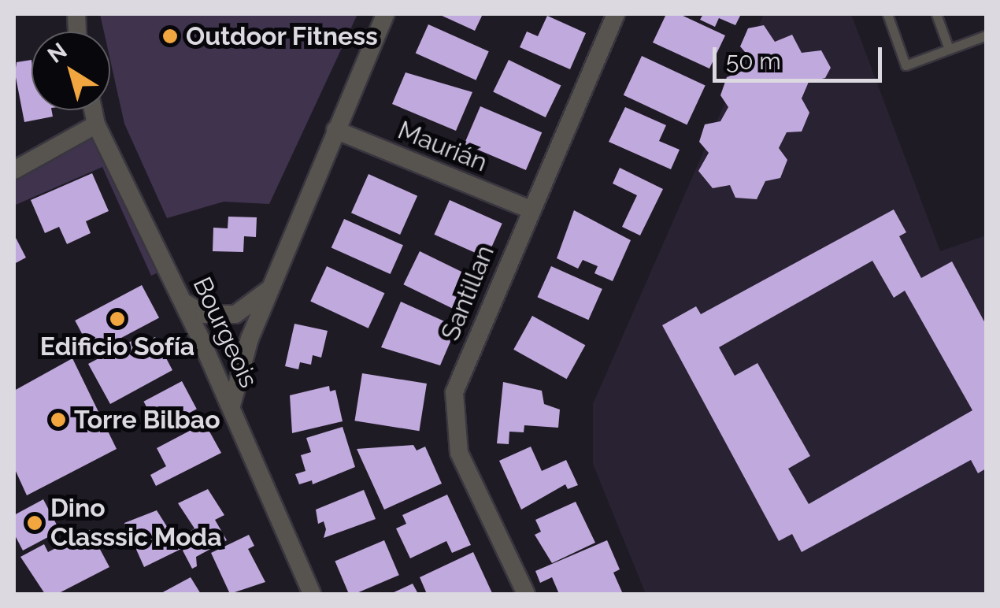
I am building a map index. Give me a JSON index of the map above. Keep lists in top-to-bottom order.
{
  "streets": {
    "street": ["Maurián", "Santillan", "Bourgeois"]
  },
  "crossings": [
    ["Maurián", "Santillan"]
  ],
  "places": [
    "Outdoor Fitness",
    "Edificio Sofía",
    "Torre Bilbao",
    "Dino Classsic Moda"
  ],
  "scale_bar": "50 m",
  "north": "top left"
}
